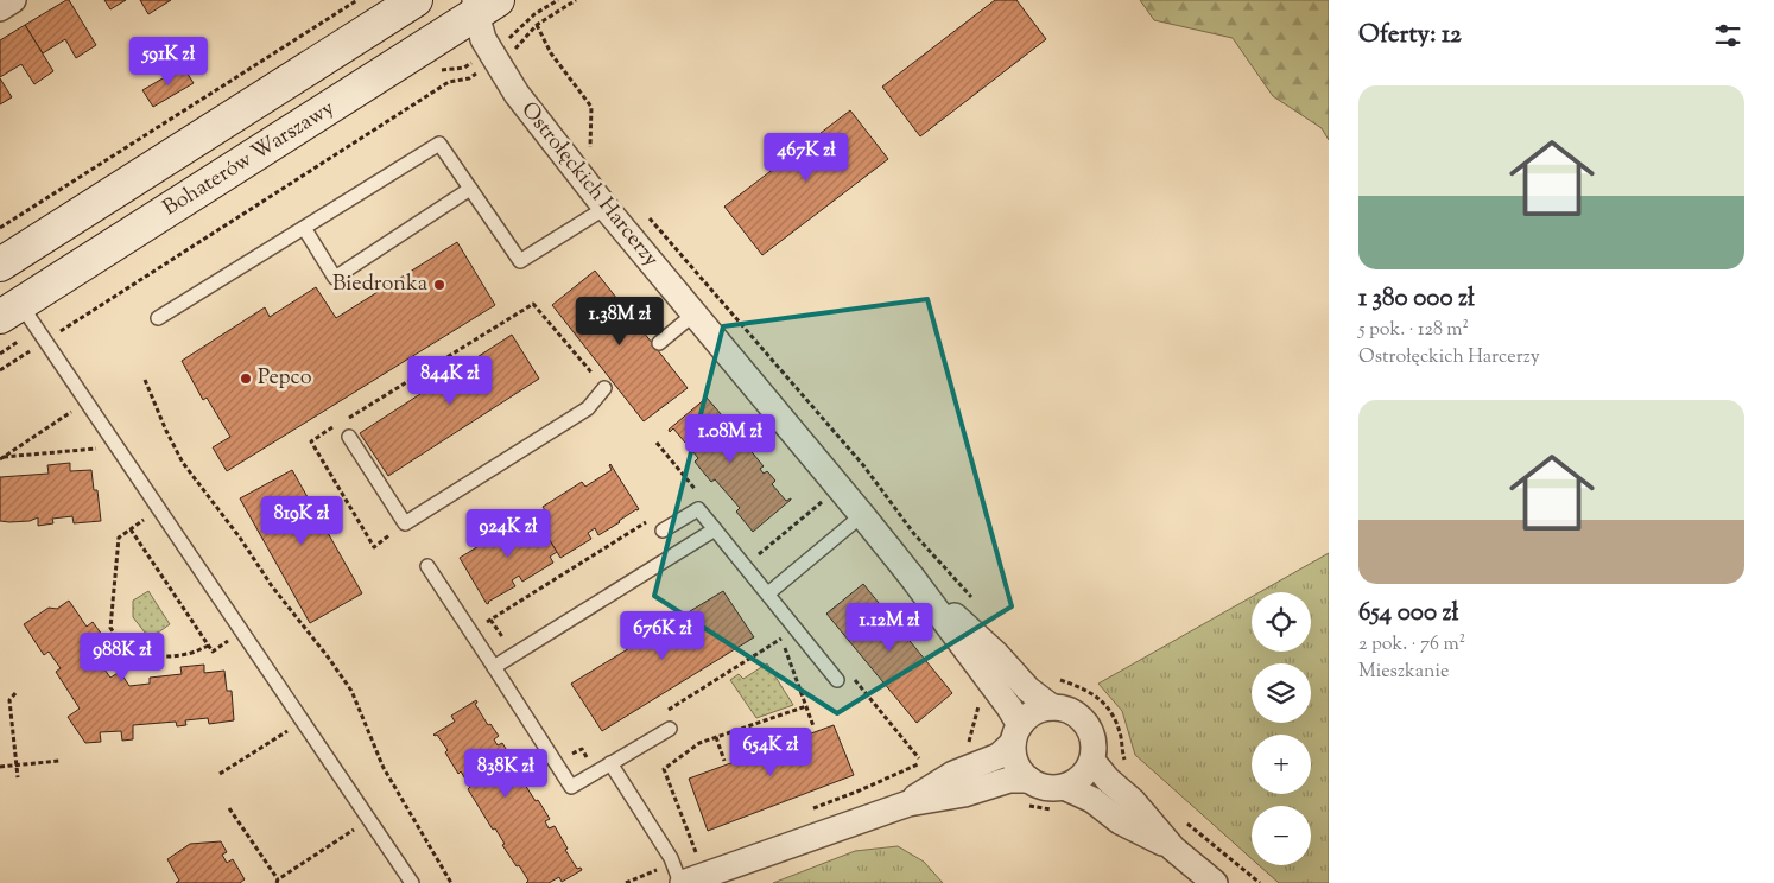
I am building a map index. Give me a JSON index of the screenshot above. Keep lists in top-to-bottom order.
{
  "streets": {
    "main road": ["Bohaterów Warszawy"],
    "street": ["Ostrołęckich Harcerzy"]
  },
  "crossings": [
    ["Bohaterów Warszawy", "Ostrołęckich Harcerzy"]
  ],
  "places": ["Biedronka", "Pepco"],
  "page": {
    "heading": "Oferty: 12",
    "price": [
      "591K zł",
      "467K zł",
      "1.38M zł",
      "844K zł",
      "1.08M zł",
      "819K zł",
      "924K zł",
      "1.12M zł",
      "676K zł",
      "988K zł",
      "654K zł",
      "838K zł"
    ],
    "list": [
      {
        "name": "1 380 000 zł",
        "note": "5 pok. · 128 m² · Ostrołęckich Harcerzy"
      },
      {
        "name": "654 000 zł",
        "note": "2 pok. · 76 m² · Mieszkanie"
      }
    ],
    "map_buttons": ["+", "−"]
  }
}
